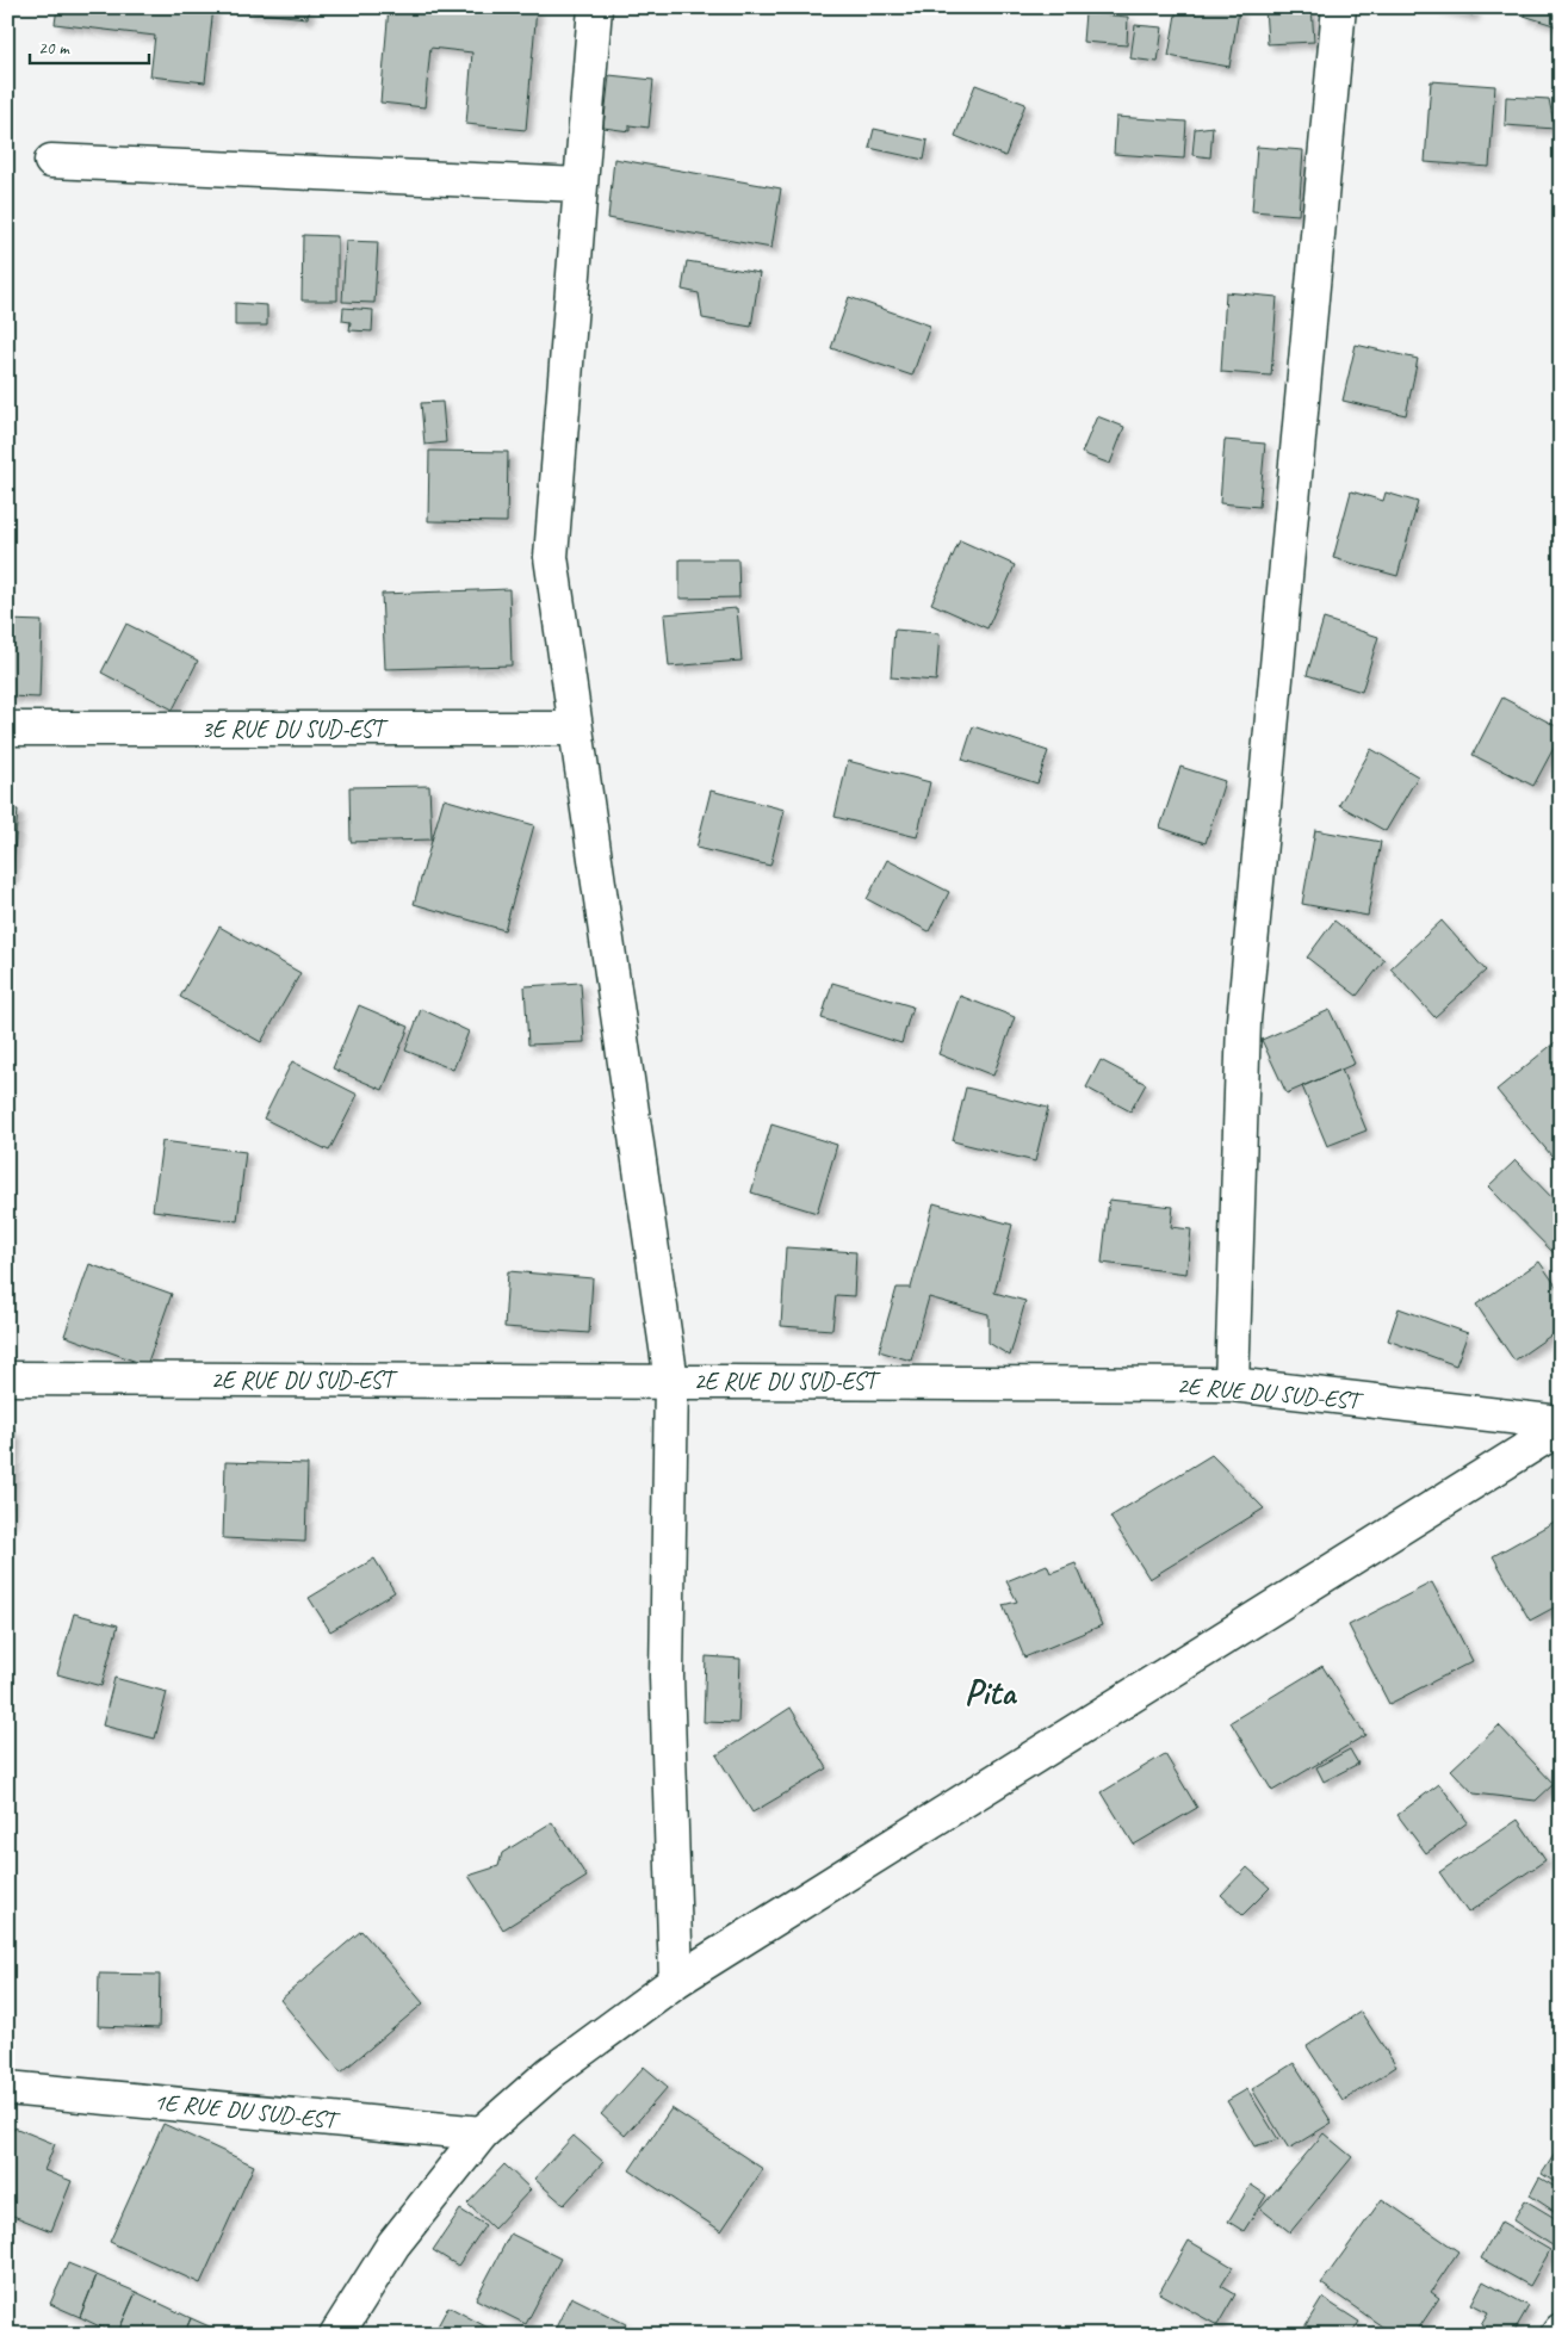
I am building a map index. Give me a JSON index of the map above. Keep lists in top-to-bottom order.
{
  "streets": {
    "main road": ["3E RUE DU SUD-EST", "2E RUE DU SUD-EST", "1E RUE DU SUD-EST"]
  },
  "districts": ["Pita"],
  "scale_bar": "20 m"
}
